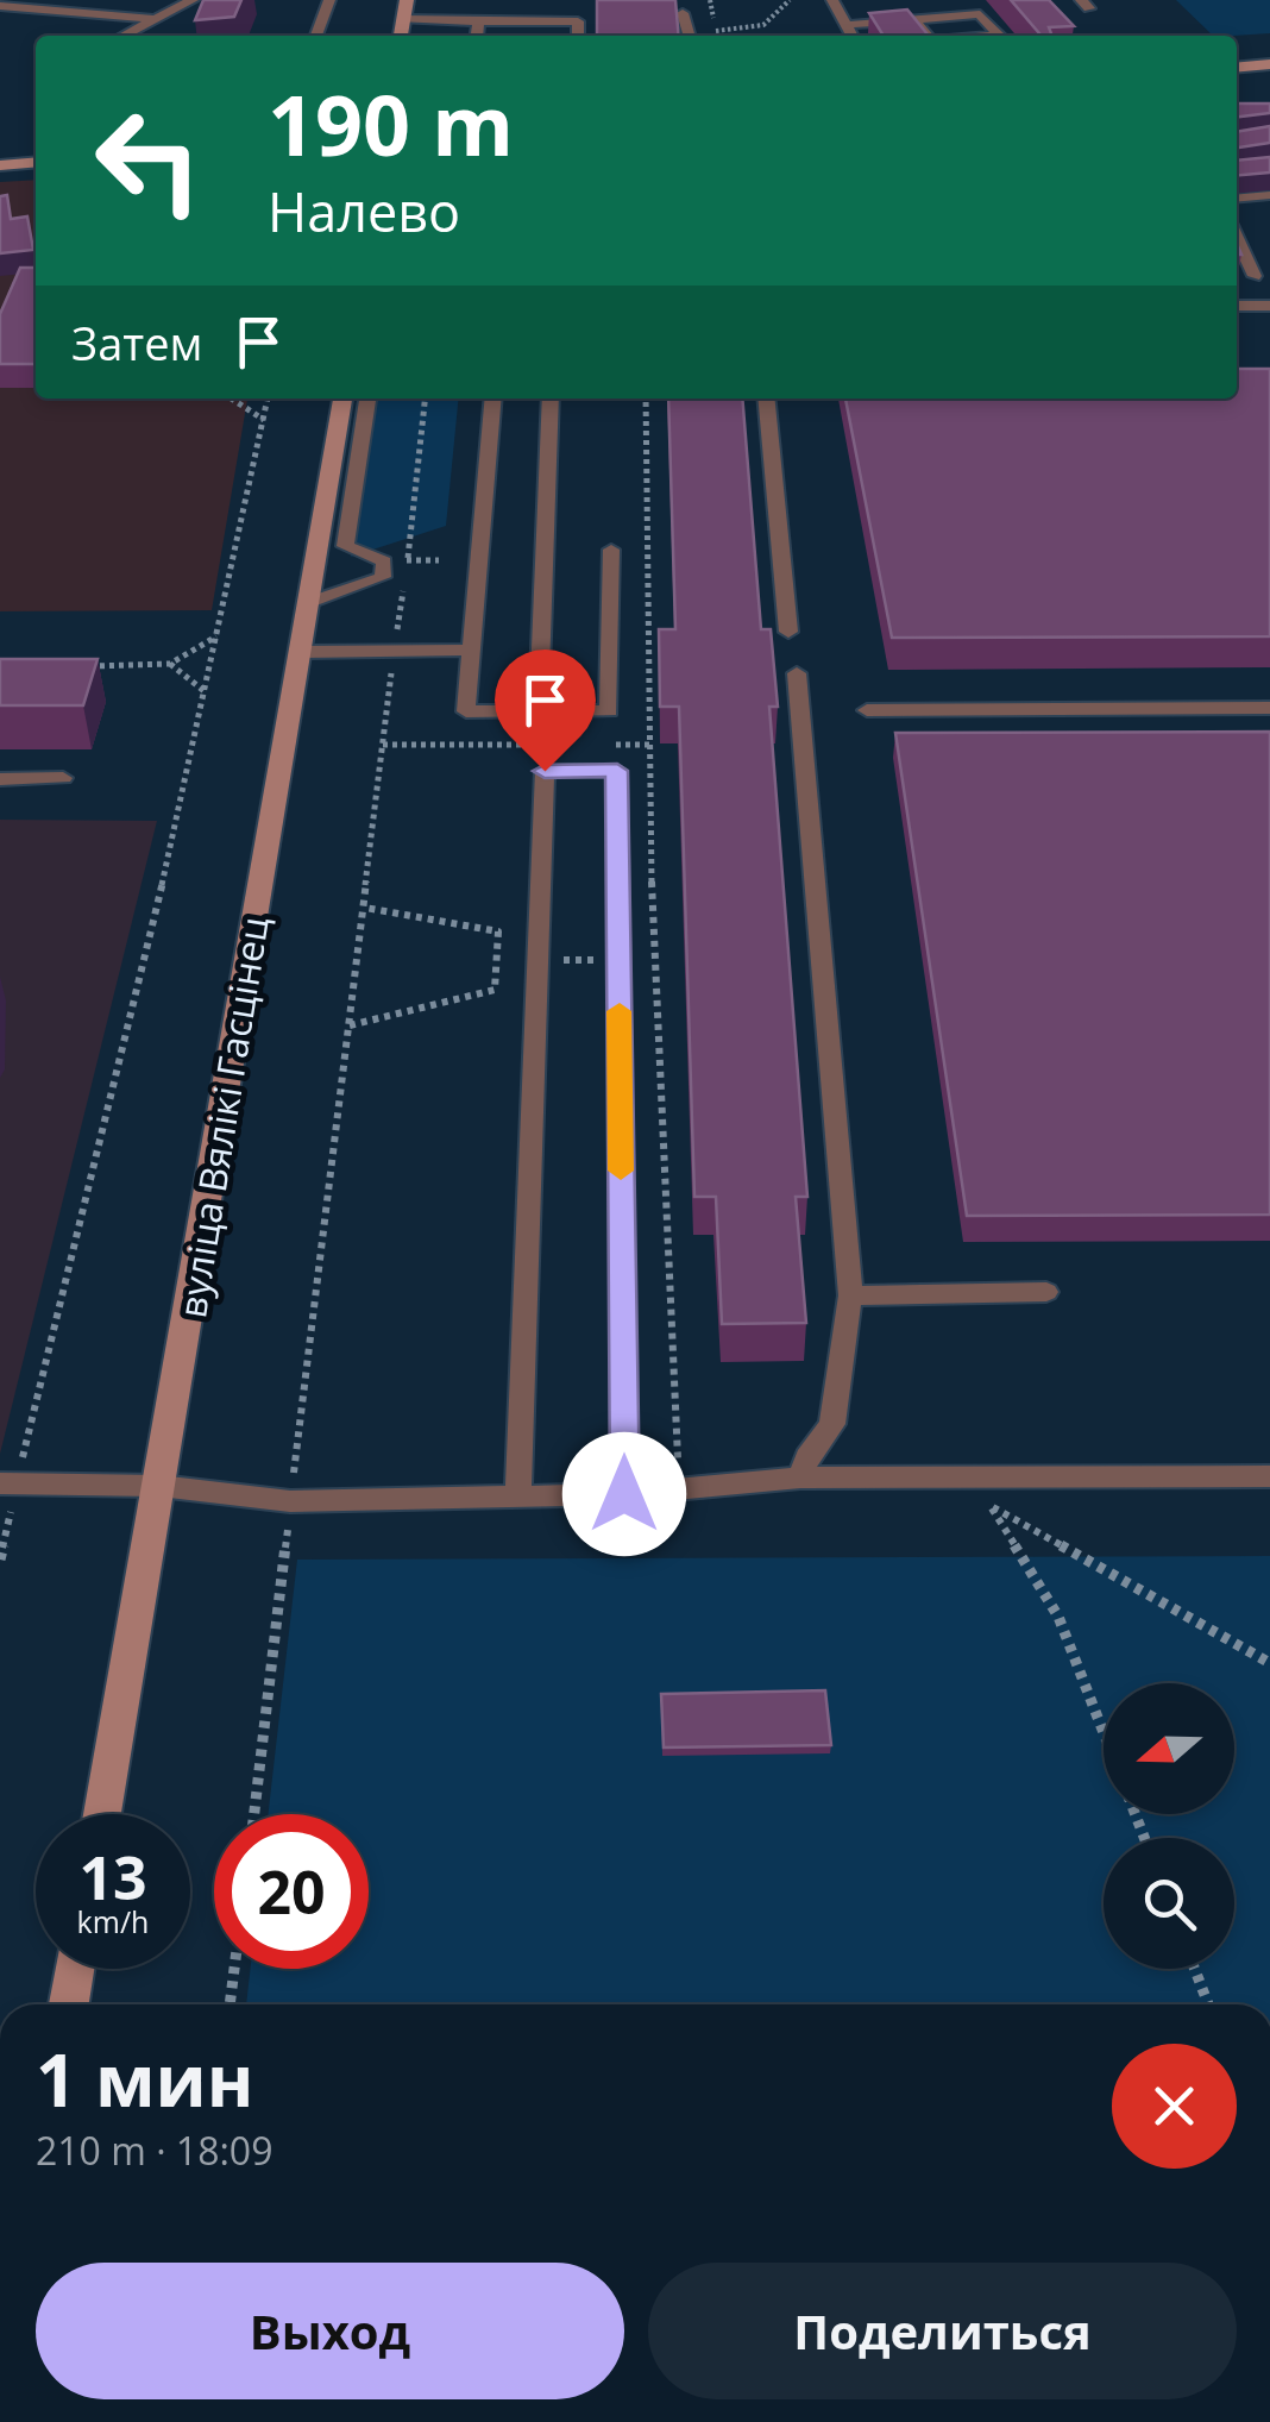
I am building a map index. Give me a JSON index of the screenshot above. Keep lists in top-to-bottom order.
{
  "streets": {
    "main road": ["вуліца Вялікі Гасцінец"]
  },
  "north": "left",
  "page": {
    "turn": ["190 m", "Налево"],
    "then": "Затем",
    "speed": "13 km/h",
    "limit": "20",
    "heading": ["1 мин", "210 m · 18:09"],
    "buttons": ["Выход", "Поделиться"]
  }
}
